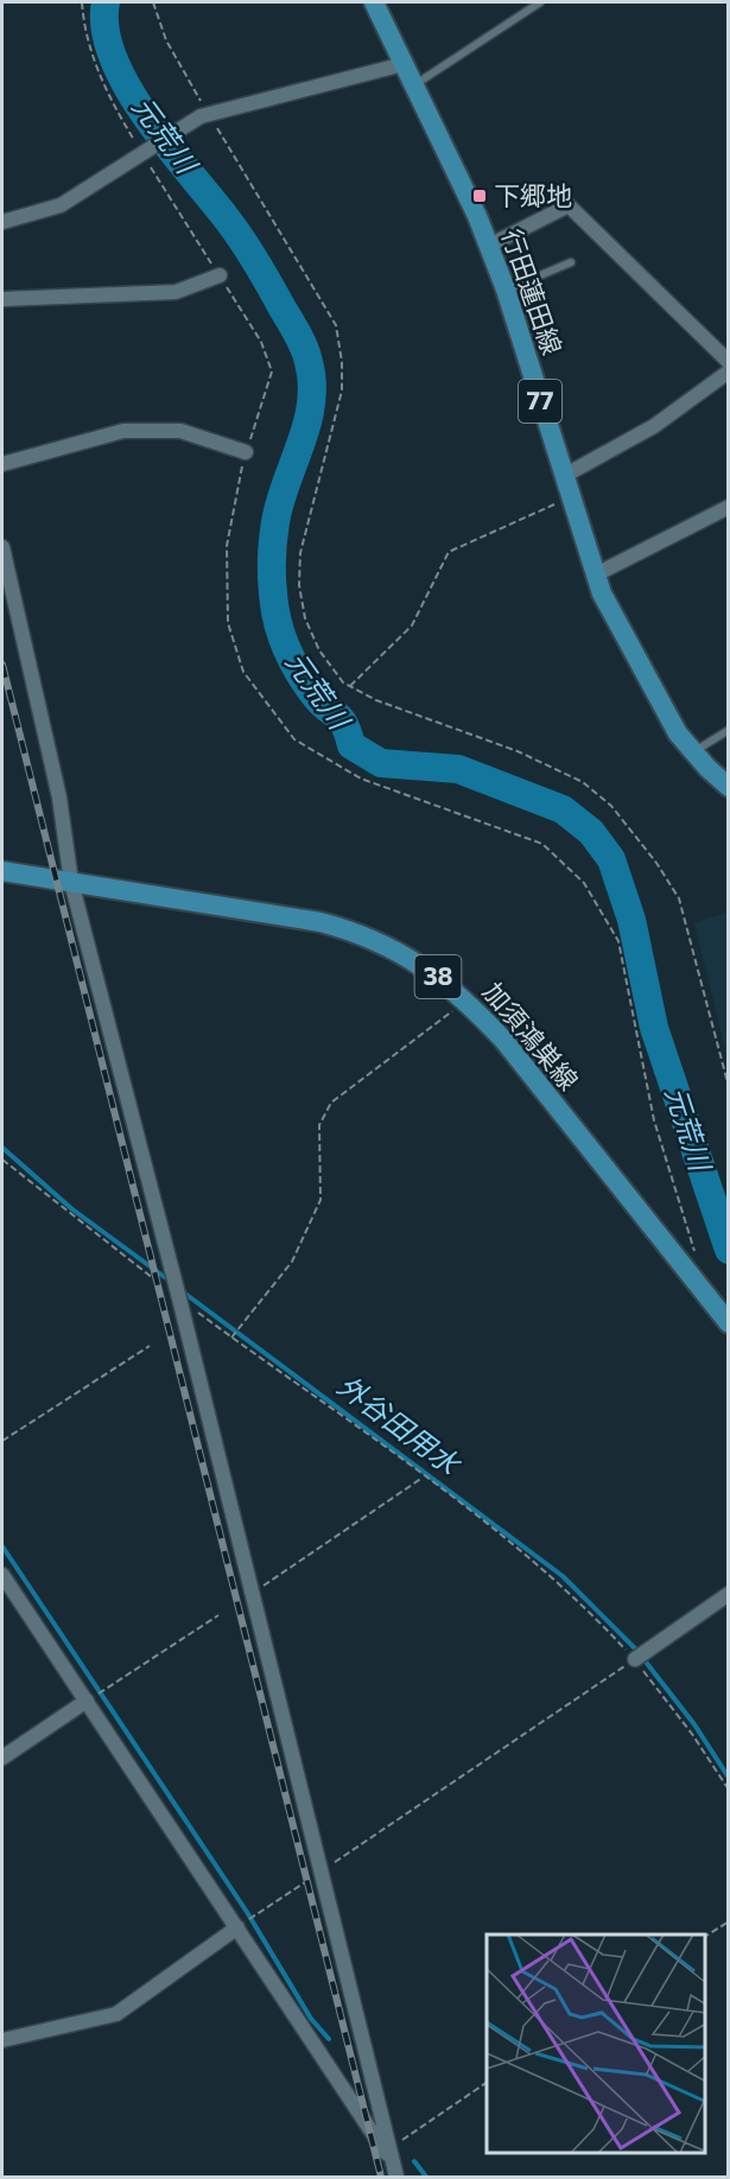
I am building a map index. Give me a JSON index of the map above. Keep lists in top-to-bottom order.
{
  "streets": {
    "main road": [
      "行田蓮田線",
      "77",
      "38",
      "加須鴻巣線"
    ]
  },
  "water": ["元荒川", "外谷田用水"],
  "places": {
    "transit": ["下郷地"]
  }
}
